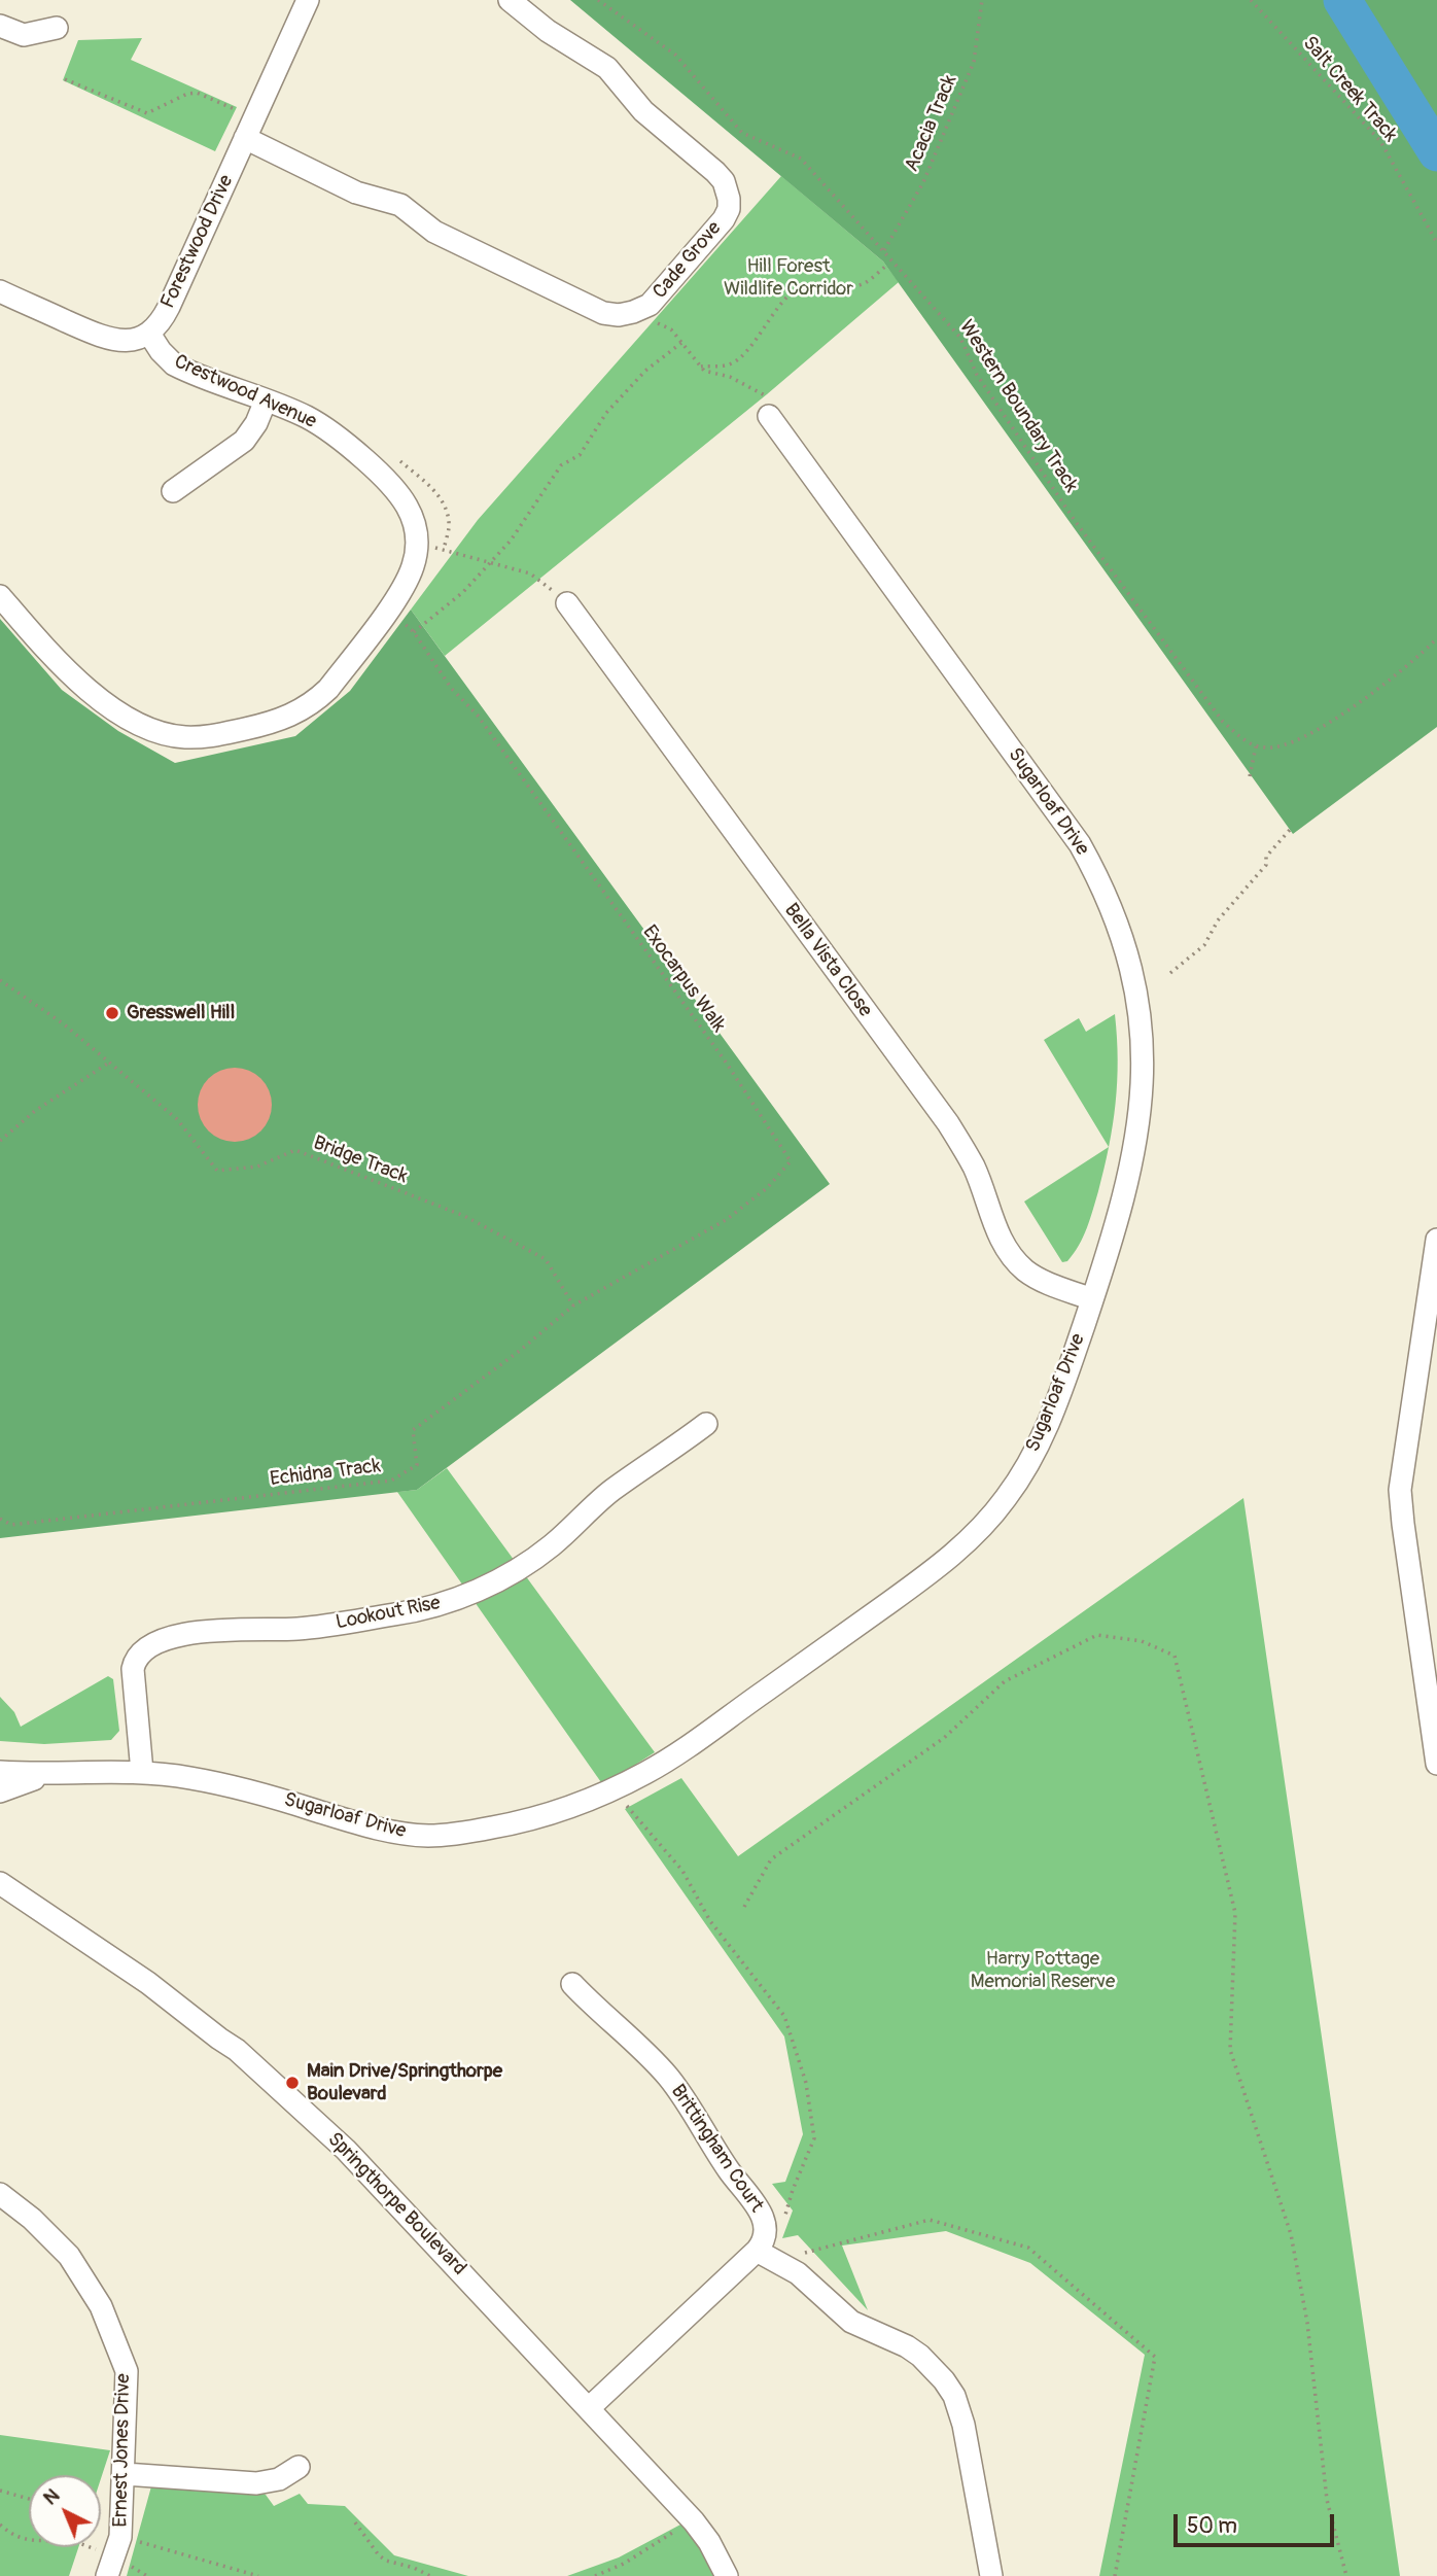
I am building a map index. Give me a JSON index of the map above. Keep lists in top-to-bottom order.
{
  "streets": {
    "street": [
      "Forestwood Drive",
      "Cade Grove",
      "Crestwood Avenue",
      "Sugarloaf Drive",
      "Bella Vista Close",
      "Lookout Rise",
      "Brittingham Court",
      "Springthorpe Boulevard",
      "Ernest Jones Drive"
    ],
    "path": [
      "Salt Creek Track",
      "Acacia Track",
      "Western Boundary Track",
      "Exocarpus Walk",
      "Bridge Track",
      "Echidna Track"
    ]
  },
  "crossings": [
    ["Acacia Track", "Western Boundary Track"],
    ["Forestwood Drive", "Cade Grove"],
    ["Forestwood Drive", "Crestwood Avenue"],
    ["Crestwood Avenue", "Exocarpus Walk"],
    ["Sugarloaf Drive", "Bella Vista Close"],
    ["Sugarloaf Drive", "Lookout Rise"],
    ["Exocarpus Walk", "Bridge Track"],
    ["Exocarpus Walk", "Echidna Track"],
    ["Bridge Track", "Echidna Track"]
  ],
  "parks": ["Hill Forest Wildlife Corridor", "Harry Pottage Memorial Reserve"],
  "places": ["Gresswell Hill", "Main Drive/Springthorpe Boulevard"],
  "scale_bar": "50 m",
  "north": "top left"
}
